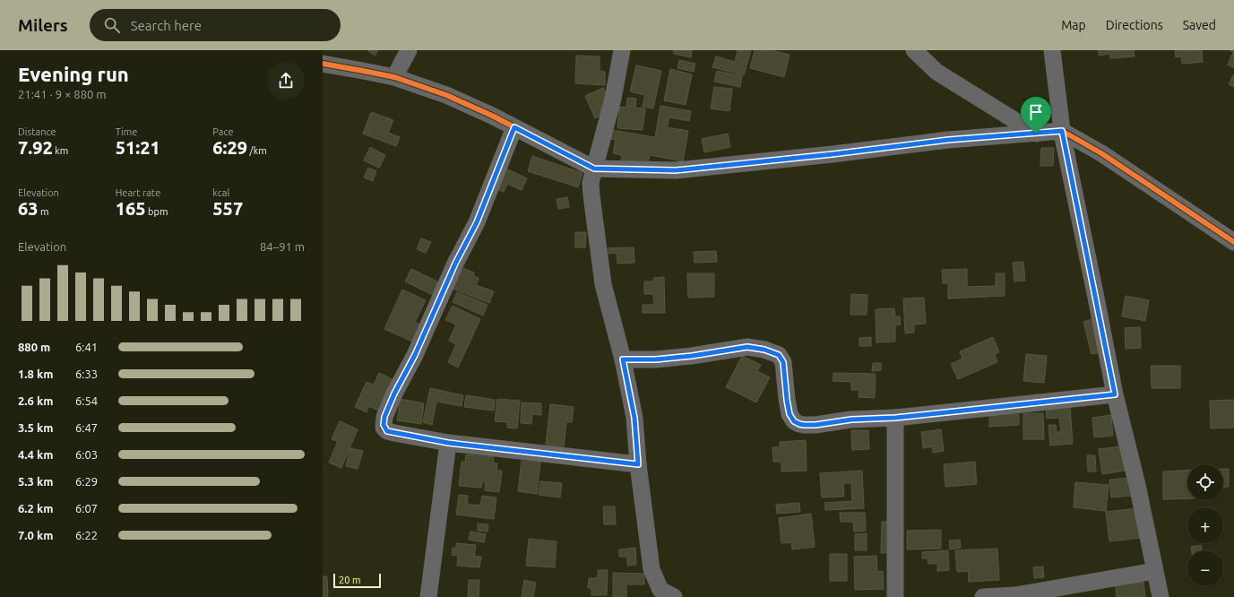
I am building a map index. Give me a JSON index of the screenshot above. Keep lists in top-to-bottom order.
{
  "scale_bar": "20 m",
  "page": {
    "header": "Milers",
    "search": "Search here",
    "nav": ["Map", "Directions", "Saved"],
    "heading": ["Evening run", "21:41 · 9 × 880 m"],
    "stats": [
      ["Distance", "7.92 km"],
      ["Time", "51:21"],
      ["Pace", "6:29 /km"],
      ["Elevation", "63 m"],
      ["Heart rate", "165 bpm"],
      ["kcal", "557"]
    ],
    "chart": ["Elevation", "84–91 m"],
    "list": [
      {
        "name": "880 m",
        "note": "6:41"
      },
      {
        "name": "1.8 km",
        "note": "6:33"
      },
      {
        "name": "2.6 km",
        "note": "6:54"
      },
      {
        "name": "3.5 km",
        "note": "6:47"
      },
      {
        "name": "4.4 km",
        "note": "6:03"
      },
      {
        "name": "5.3 km",
        "note": "6:29"
      },
      {
        "name": "6.2 km",
        "note": "6:07"
      },
      {
        "name": "7.0 km",
        "note": "6:22"
      }
    ],
    "map_buttons": ["+", "−"],
    "scale": "20 m"
  }
}
